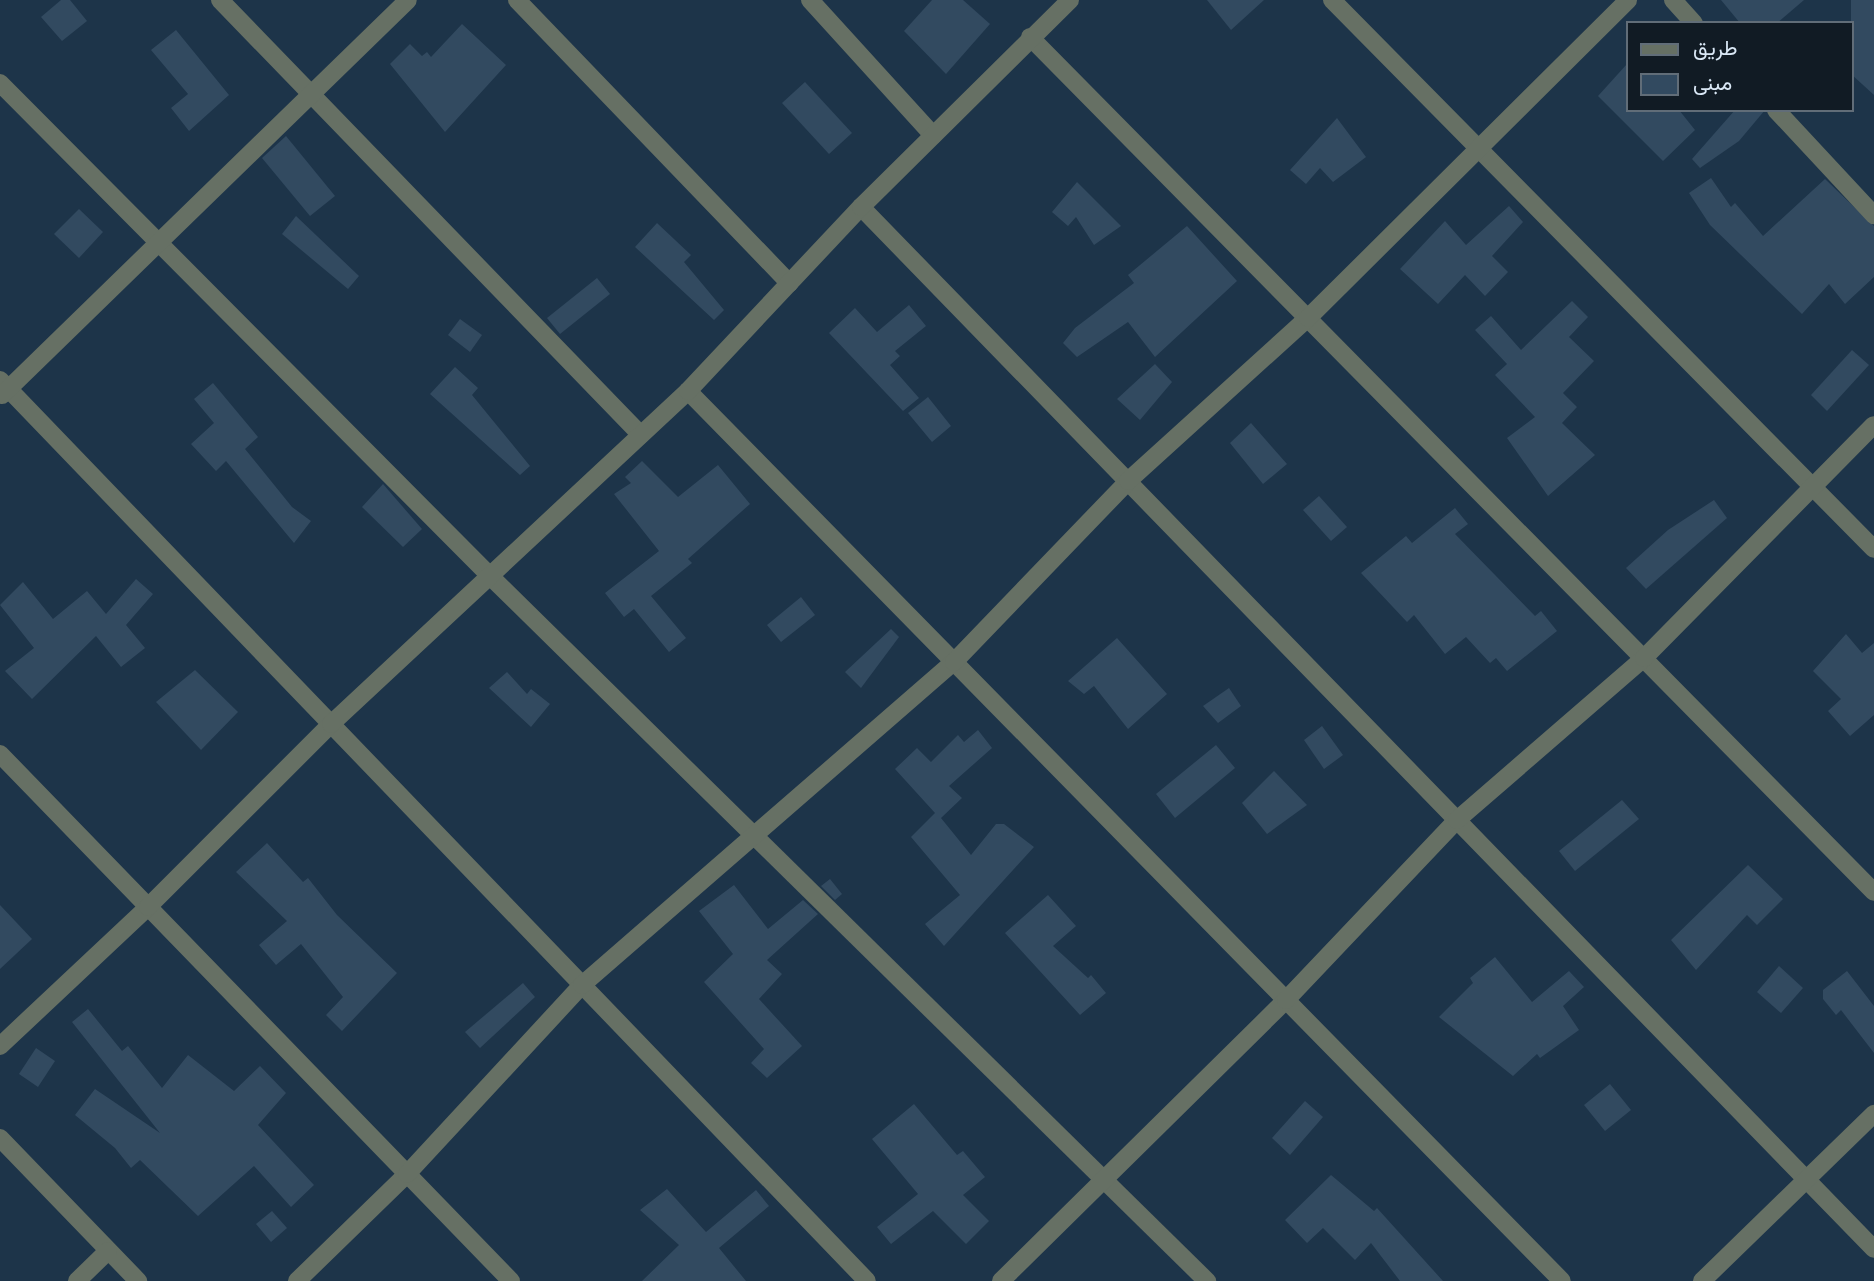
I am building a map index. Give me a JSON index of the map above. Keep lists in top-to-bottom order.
{
  "legend": ["طريق", "مبنى"]
}
